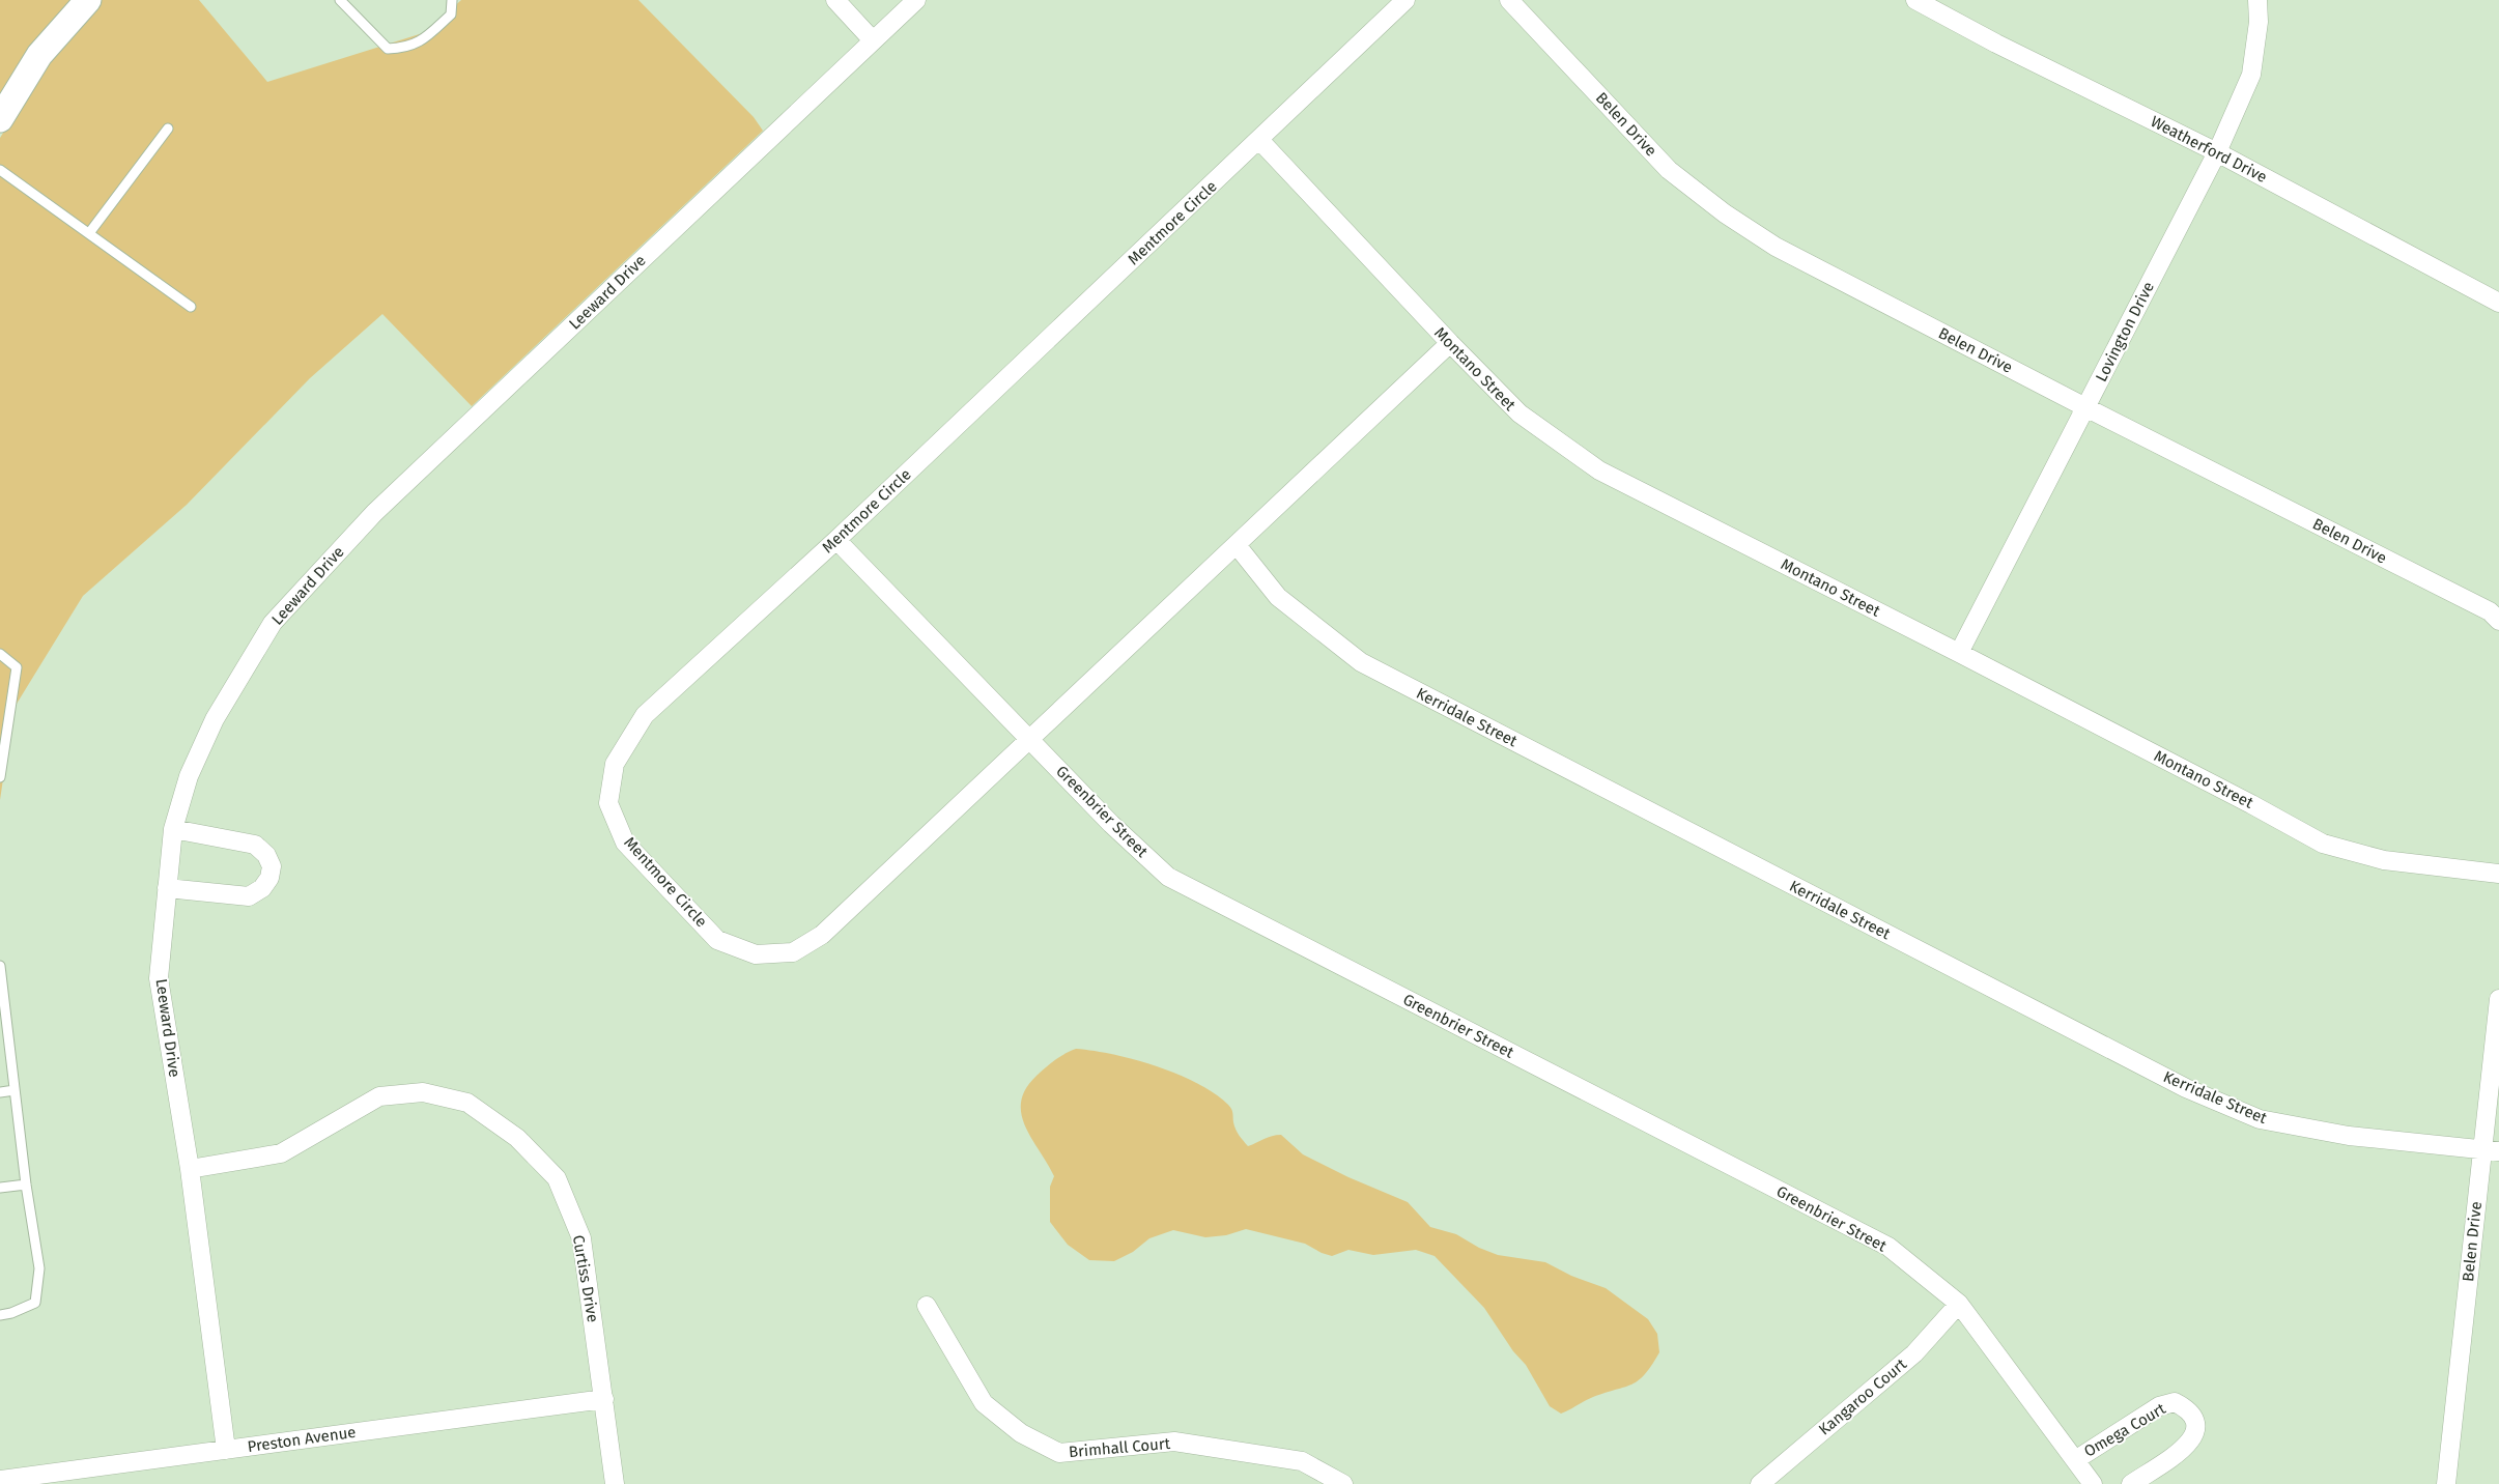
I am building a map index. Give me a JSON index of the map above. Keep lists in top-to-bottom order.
{
  "streets": {
    "street": [
      "Belen Drive",
      "Weatherford Drive",
      "Mentmore Circle",
      "Leeward Drive",
      "Lovington Drive",
      "Montano Street",
      "Kerridale Street",
      "Greenbrier Street",
      "Curtiss Drive",
      "Kangaroo Court",
      "Omega Court",
      "Preston Avenue",
      "Brimhall Court"
    ]
  },
  "crossings": [
    ["Belen Drive", "Lovington Drive"],
    ["Belen Drive", "Kerridale Street"],
    ["Weatherford Drive", "Lovington Drive"],
    ["Mentmore Circle", "Montano Street"],
    ["Mentmore Circle", "Kerridale Street"],
    ["Mentmore Circle", "Greenbrier Street"],
    ["Leeward Drive", "Curtiss Drive"],
    ["Leeward Drive", "Preston Avenue"],
    ["Lovington Drive", "Montano Street"],
    ["Greenbrier Street", "Kangaroo Court"],
    ["Greenbrier Street", "Omega Court"],
    ["Curtiss Drive", "Preston Avenue"]
  ]
}
